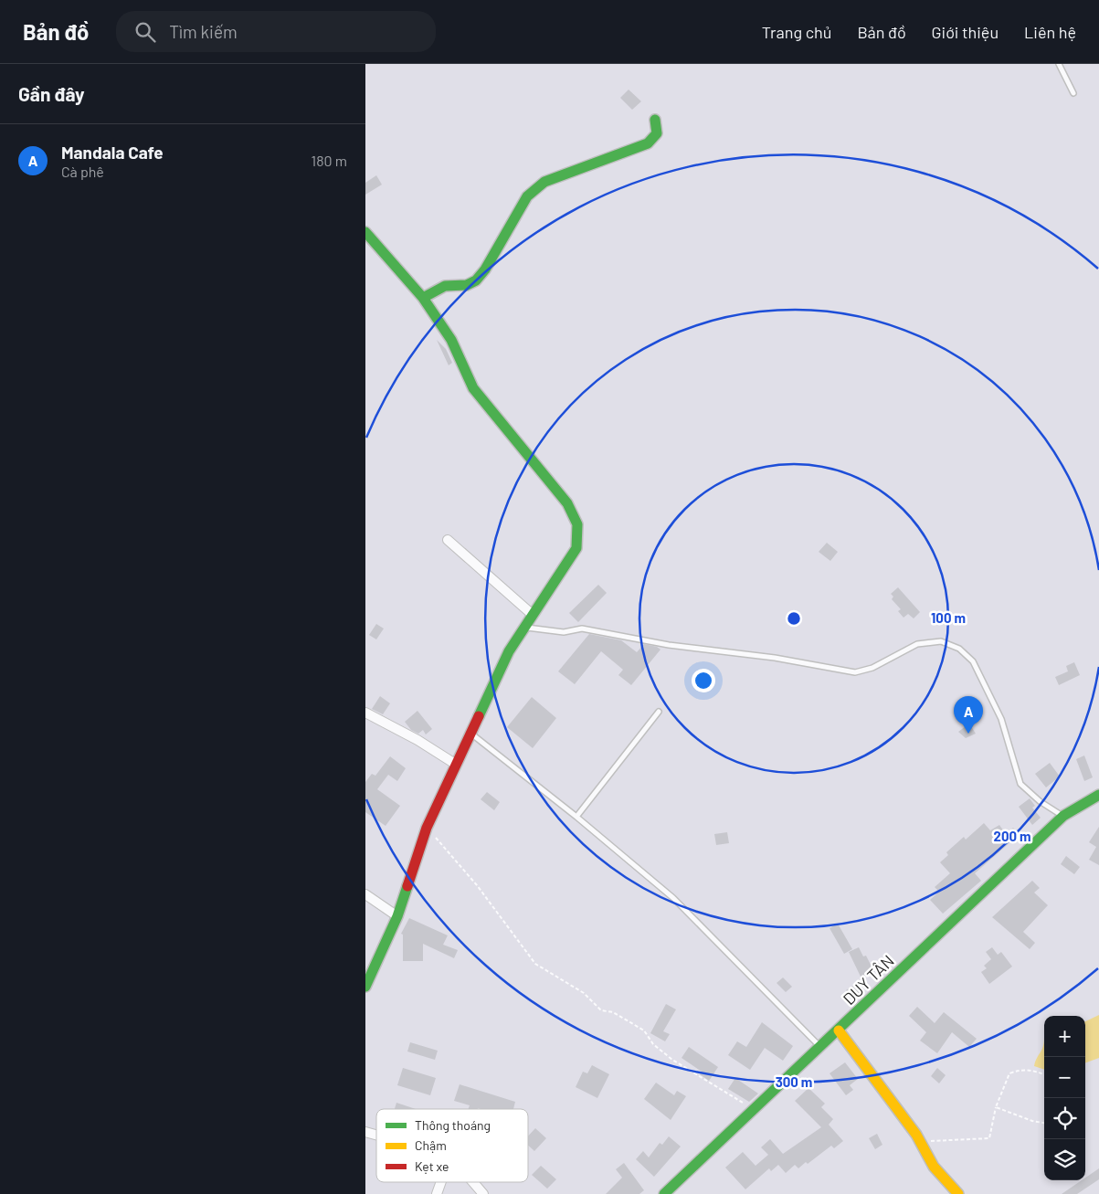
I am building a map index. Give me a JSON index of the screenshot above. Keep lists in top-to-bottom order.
{
  "streets": {
    "street": ["DUY TÂN"]
  },
  "legend": ["Thông thoáng", "Chậm", "Kẹt xe"],
  "page": {
    "header": "Bản đồ",
    "search": "Tìm kiếm",
    "nav": [
      "Trang chủ",
      "Bản đồ",
      "Giới thiệu",
      "Liên hệ"
    ],
    "heading": "Gần đây",
    "list": [
      {
        "mark": "A",
        "name": "Mandala Cafe",
        "note": "Cà phê",
        "value": "180 m"
      }
    ],
    "pins": "A",
    "map_buttons": ["+", "−"]
  },
  "rings": ["100 m", "200 m", "300 m"]
}
